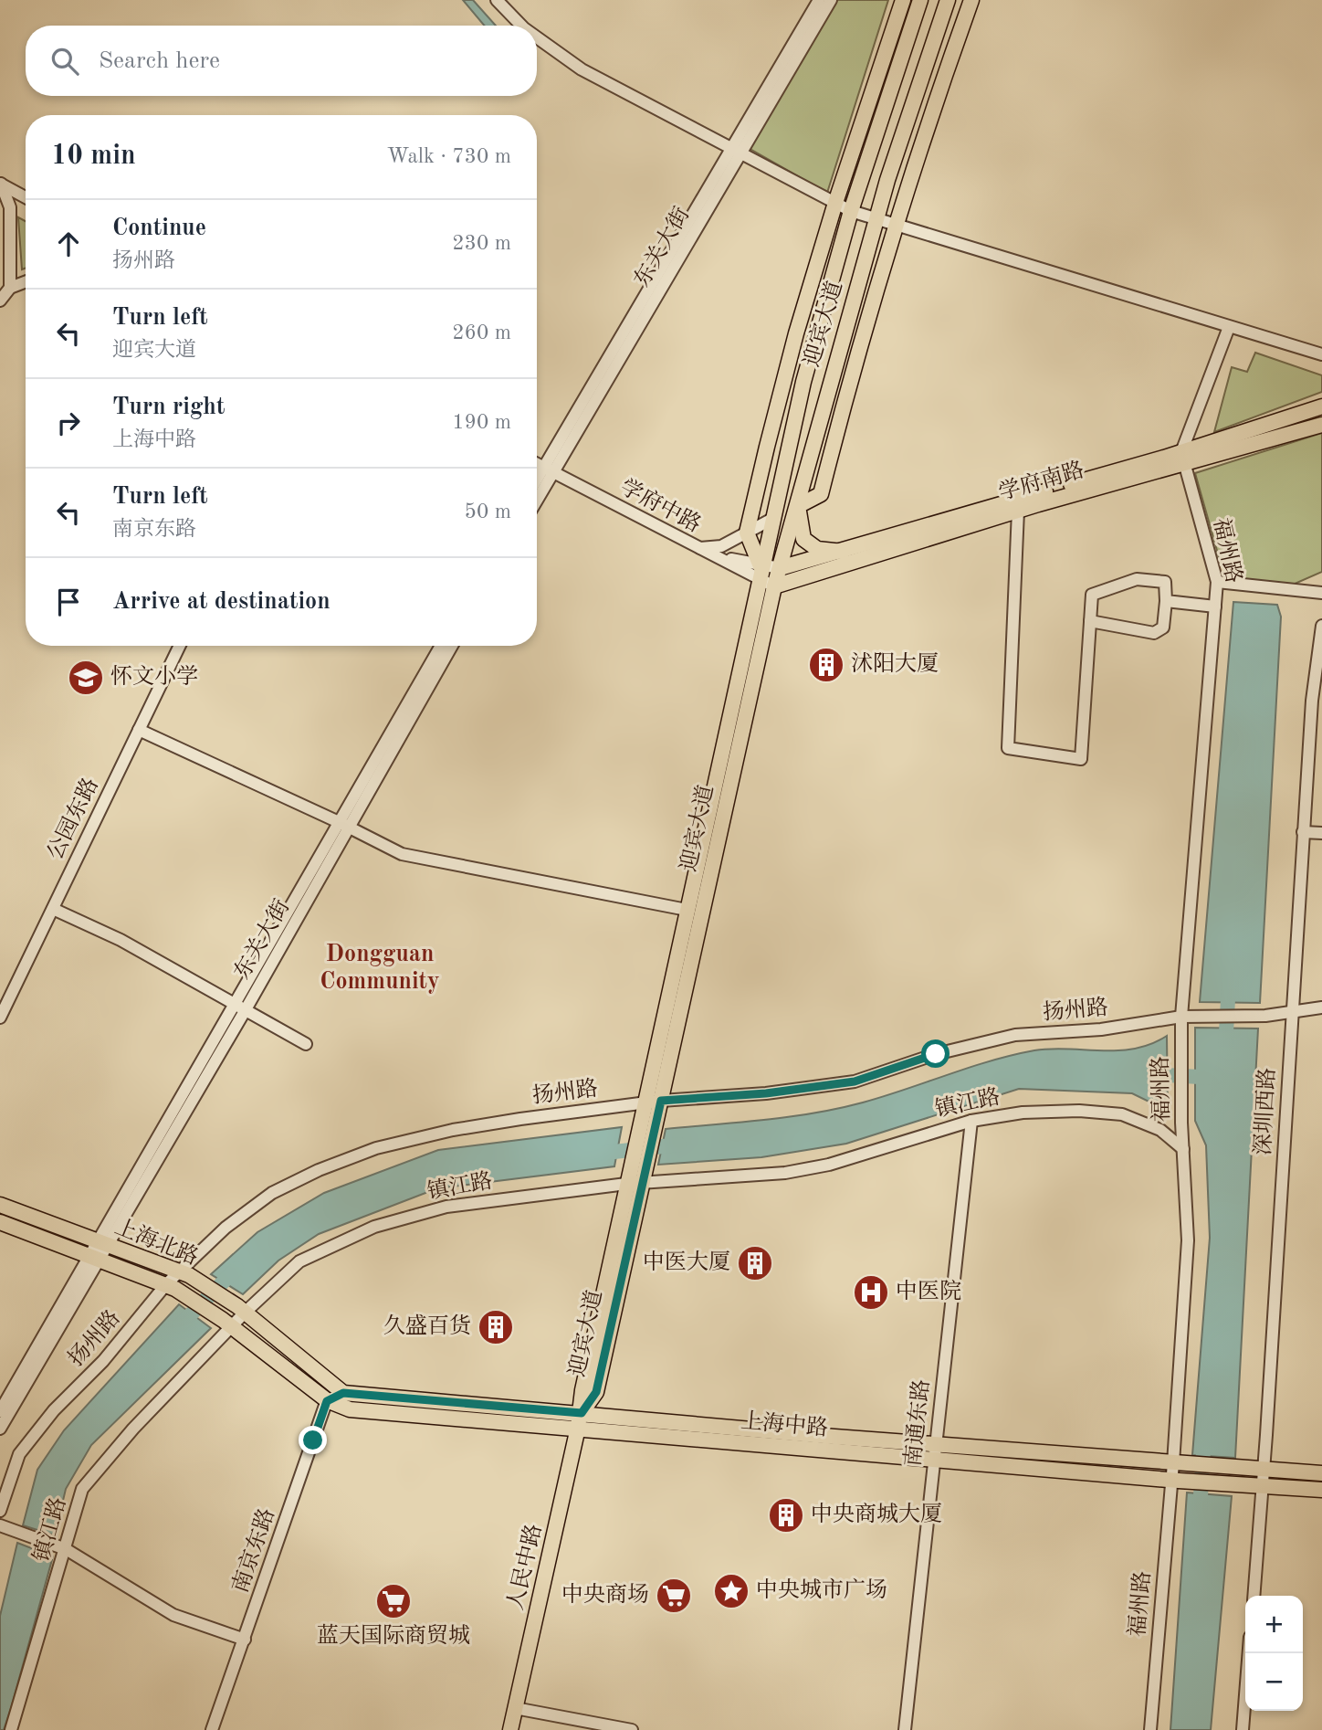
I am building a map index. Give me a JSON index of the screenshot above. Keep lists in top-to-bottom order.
{
  "streets": {
    "main road": [
      "迎宾大道",
      "学府南路",
      "上海北路",
      "上海中路",
      "人民中路"
    ],
    "street": [
      "东关大街",
      "学府中路",
      "福州路",
      "公园东路",
      "扬州路",
      "镇江路",
      "深圳西路",
      "南通东路",
      "南京东路"
    ]
  },
  "crossings": [
    ["东关大街", "学府中路"],
    ["东关大街", "上海北路"],
    ["迎宾大道", "学府南路"],
    ["迎宾大道", "学府中路"],
    ["迎宾大道", "扬州路"],
    ["迎宾大道", "镇江路"],
    ["迎宾大道", "上海中路"],
    ["迎宾大道", "人民中路"],
    ["学府南路", "福州路"],
    ["福州路", "扬州路"],
    ["福州路", "镇江路"],
    ["福州路", "上海中路"],
    ["扬州路", "深圳西路"],
    ["扬州路", "上海北路"],
    ["镇江路", "上海北路"],
    ["镇江路", "南通东路"],
    ["深圳西路", "上海中路"],
    ["上海北路", "上海中路"],
    ["上海北路", "南京东路"],
    ["南通东路", "上海中路"],
    ["上海中路", "南京东路"],
    ["上海中路", "人民中路"]
  ],
  "districts": ["Dongguan Community"],
  "places": {
    "building": [
      "沭阳大厦",
      "中医大厦",
      "久盛百货",
      "中央商城大厦"
    ],
    "school or university": ["怀文小学"],
    "hospital": ["中医院"],
    "place": ["中央城市广场"],
    "supermarket": ["中央商场", "蓝天国际商贸城"]
  },
  "page": {
    "search": "Search here",
    "heading": ["10 min", "Walk · 730 m"],
    "list": [
      ["Continue", "扬州路", "230 m"],
      ["Turn left", "迎宾大道", "260 m"],
      ["Turn right", "上海中路", "190 m"],
      ["Turn left", "南京东路", "50 m"],
      "Arrive at destination"
    ],
    "map_buttons": ["+", "−"]
  }
}
